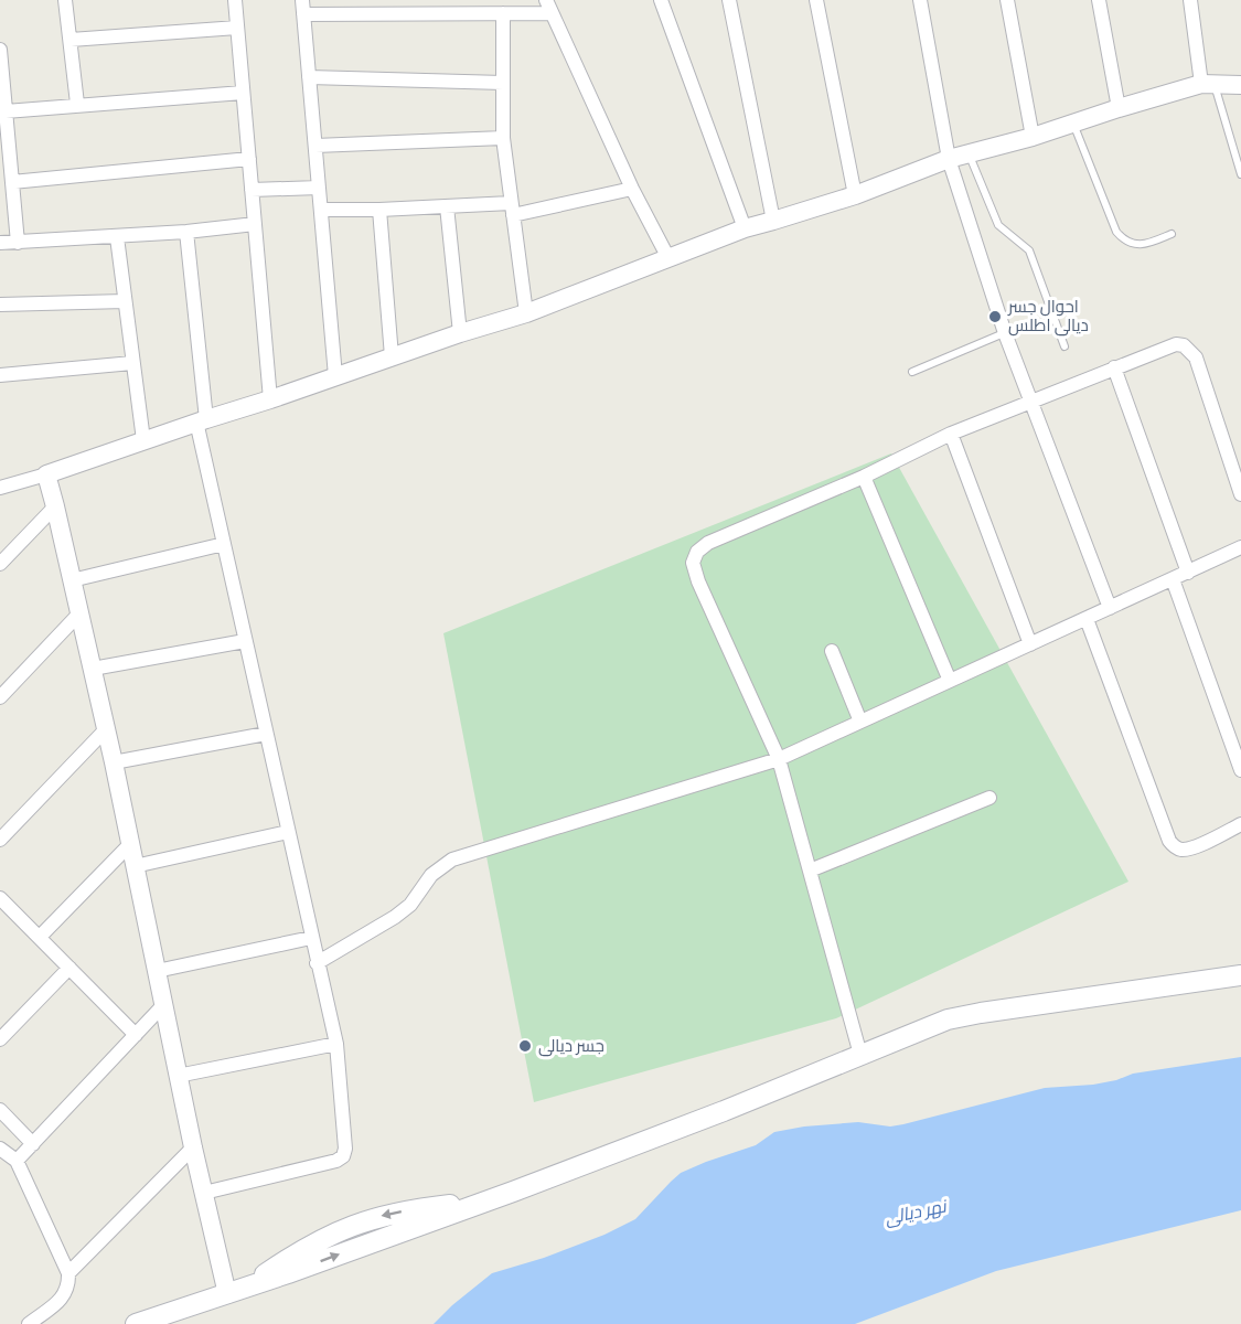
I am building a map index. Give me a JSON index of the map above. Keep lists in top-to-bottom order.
{
  "water": ["نهر ديالى"],
  "places": ["احوال جسر ديالى اطلس", "جسر ديالى"]
}
